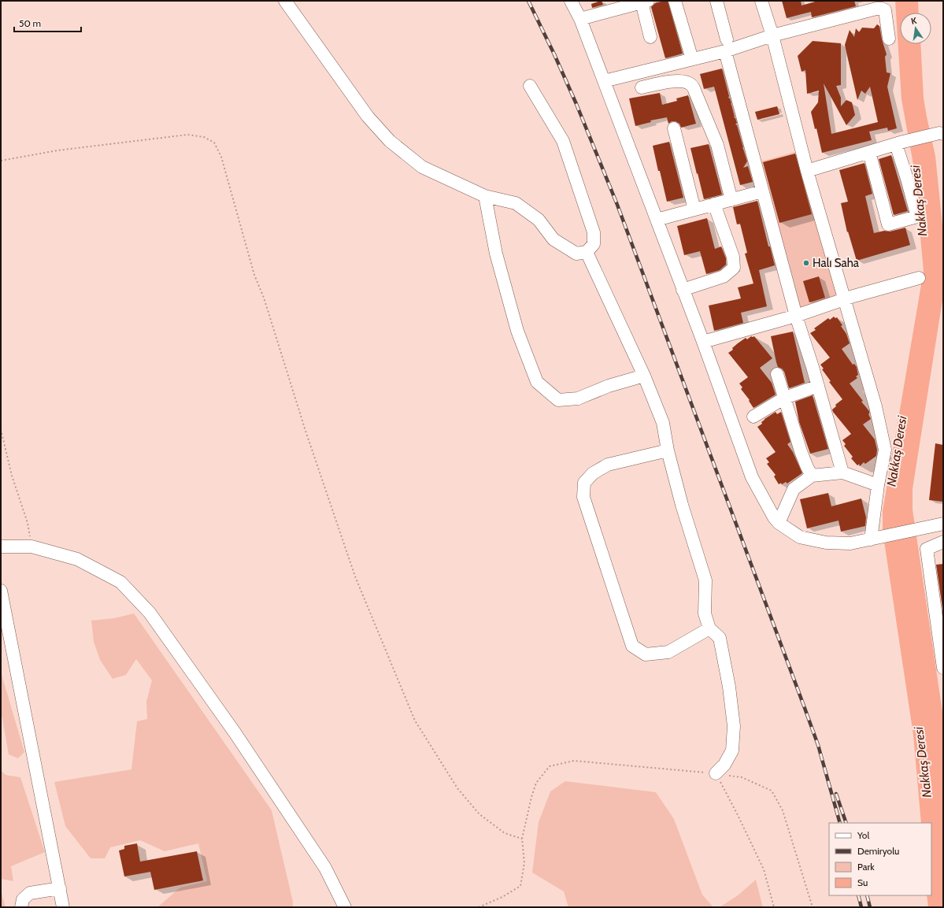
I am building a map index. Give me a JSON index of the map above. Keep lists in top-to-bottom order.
{
  "water": ["Nakkaş Deresi"],
  "places": ["Halı Saha"],
  "legend": [
    "Yol",
    "Demiryolu",
    "Park",
    "Su"
  ],
  "scale_bar": "50 m",
  "north": "top"
}
